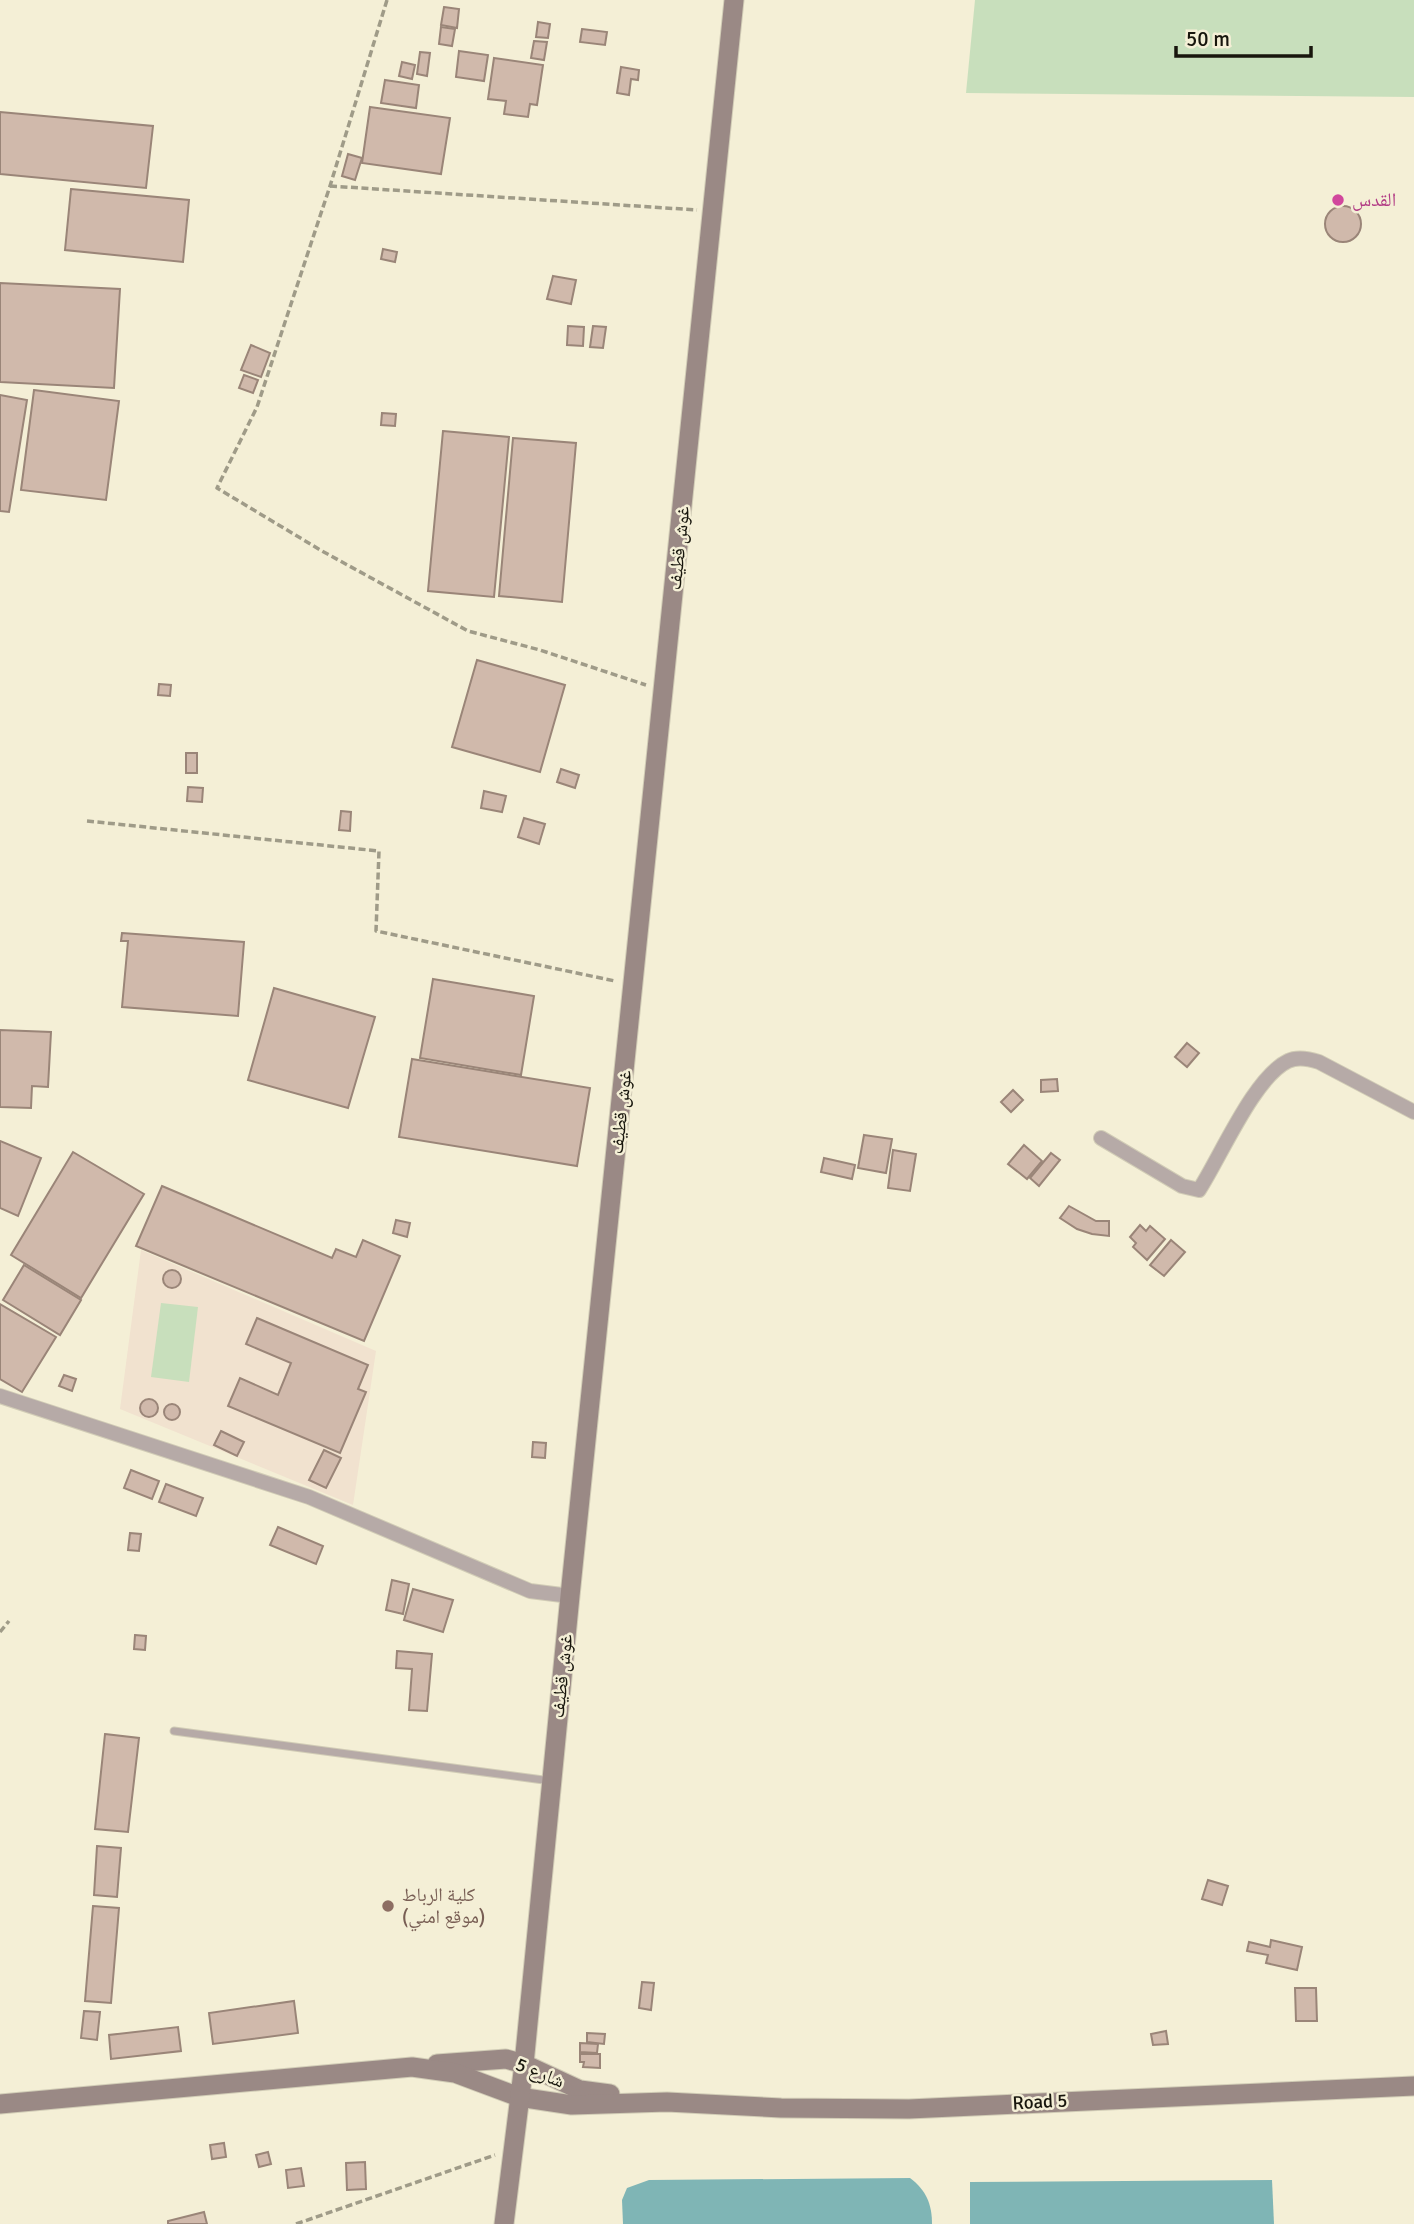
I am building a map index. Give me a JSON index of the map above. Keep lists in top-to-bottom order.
{
  "streets": {
    "main road": ["غوش قطيف", "شارع 5", "Road 5"]
  },
  "crossings": [
    ["غوش قطيف", "شارع 5"],
    ["شارع 5", "Road 5"]
  ],
  "places": ["القدس", "كلية الرباط (موقع امني)"],
  "scale_bar": "50 m"
}
